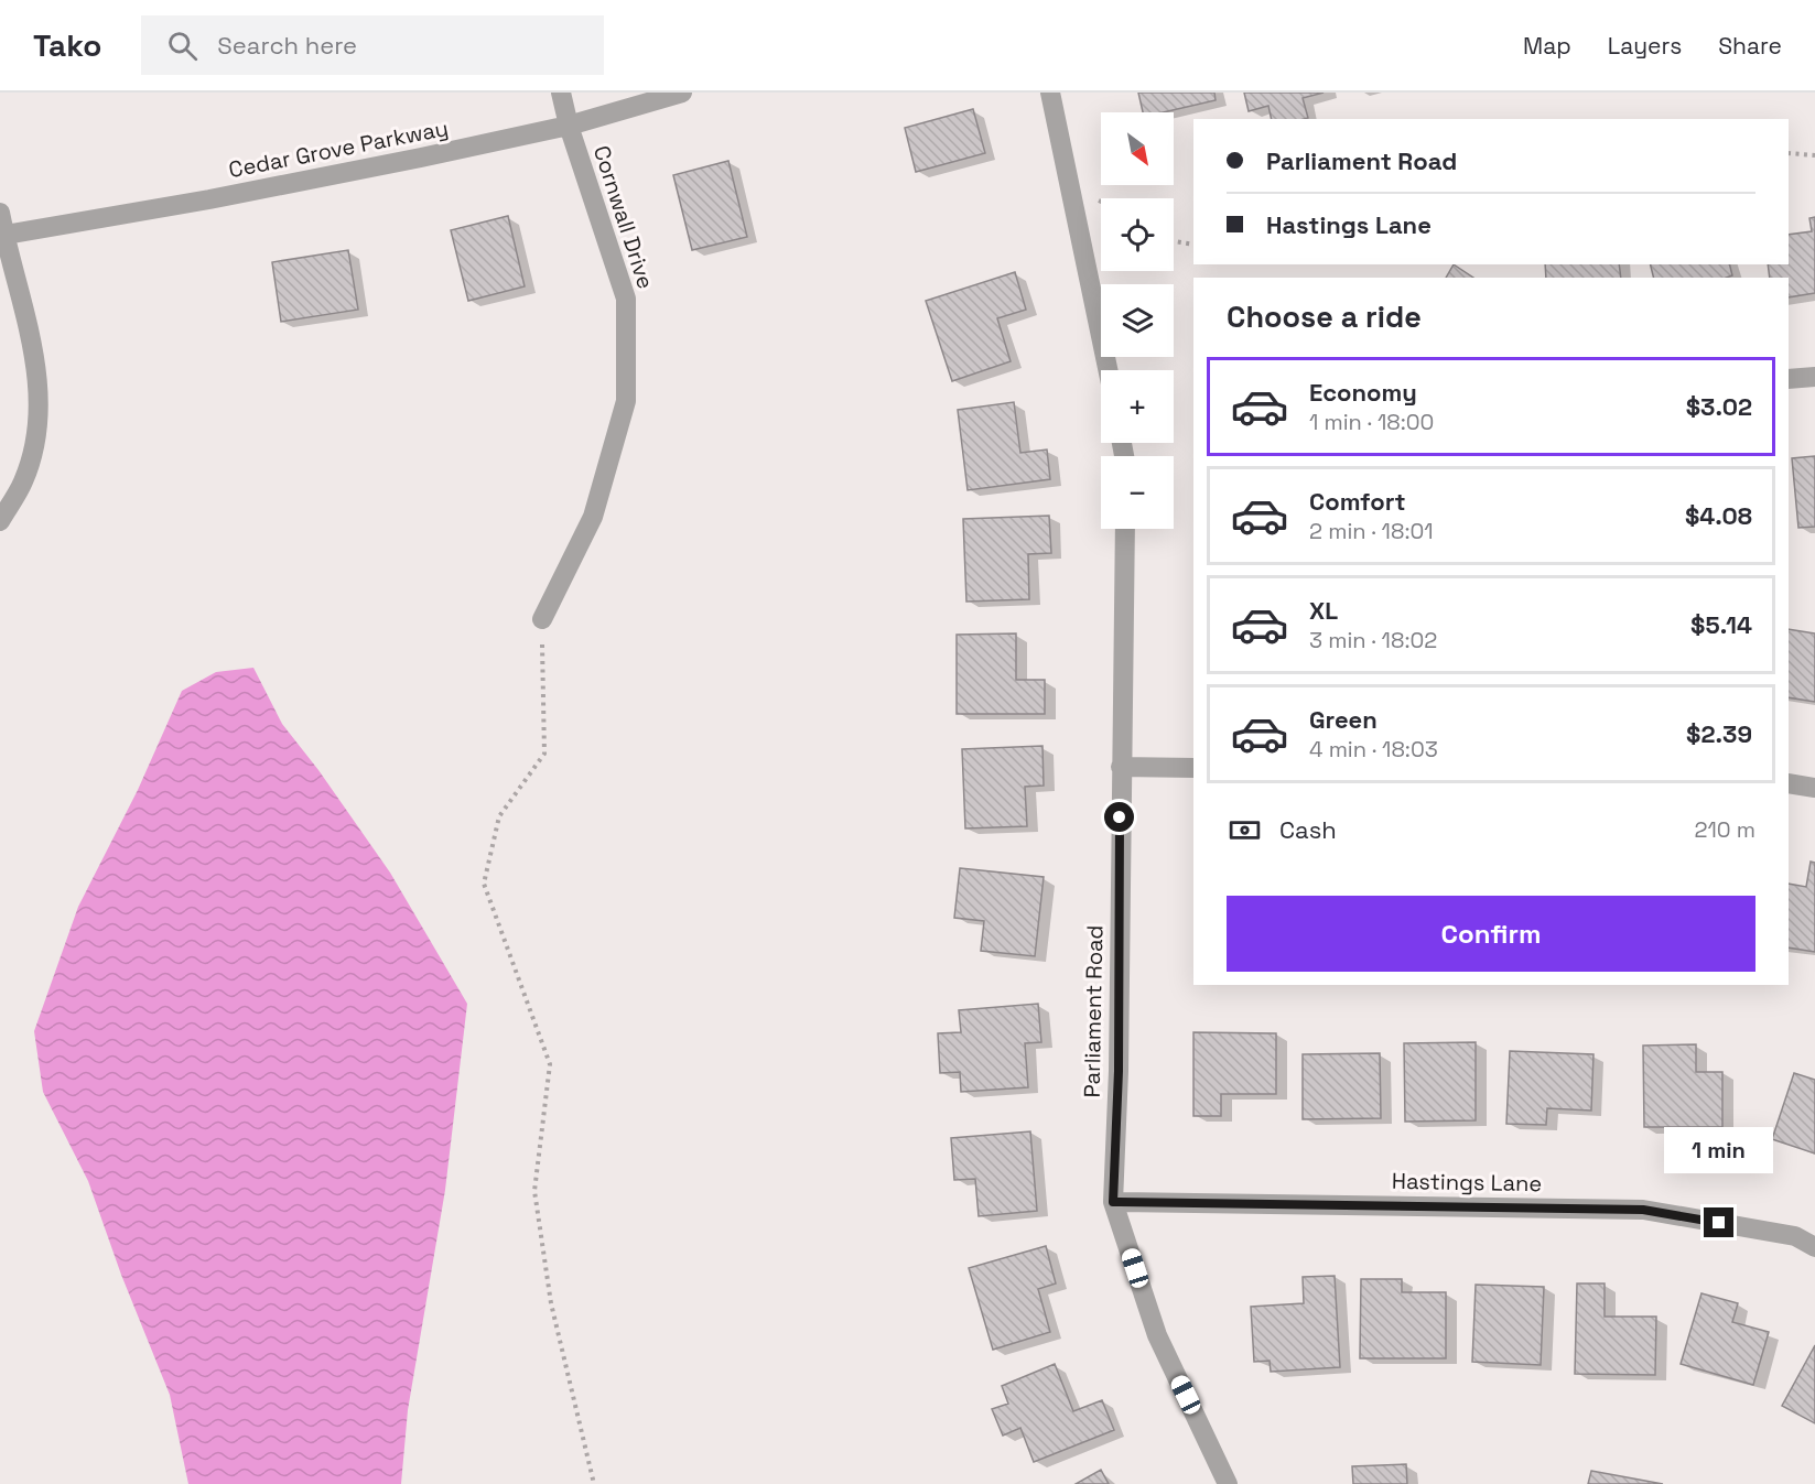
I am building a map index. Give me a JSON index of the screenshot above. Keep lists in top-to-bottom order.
{
  "streets": {
    "street": [
      "Cedar Grove Parkway",
      "Cornwall Drive",
      "Parliament Road",
      "Hastings Lane"
    ]
  },
  "crossings": [
    ["Cedar Grove Parkway", "Cornwall Drive"],
    ["Parliament Road", "Hastings Lane"]
  ],
  "north": "bottom right",
  "page": {
    "header": "Tako",
    "search": "Search here",
    "nav": ["Map", "Layers", "Share"],
    "map_buttons": ["+", "−"],
    "banner": ["Parliament Road", "Hastings Lane"],
    "heading": "Choose a ride",
    "list": [
      {
        "name": "Economy",
        "note": "1 min · 18:00",
        "value": "$3.02"
      },
      {
        "name": "Comfort",
        "note": "2 min · 18:01",
        "value": "$4.08"
      },
      {
        "name": "XL",
        "note": "3 min · 18:02",
        "value": "$5.14"
      },
      {
        "name": "Green",
        "note": "4 min · 18:03",
        "value": "$2.39"
      }
    ],
    "pay": ["Cash", "210 m"],
    "buttons": "Confirm",
    "bubble": "1 min"
  }
}
